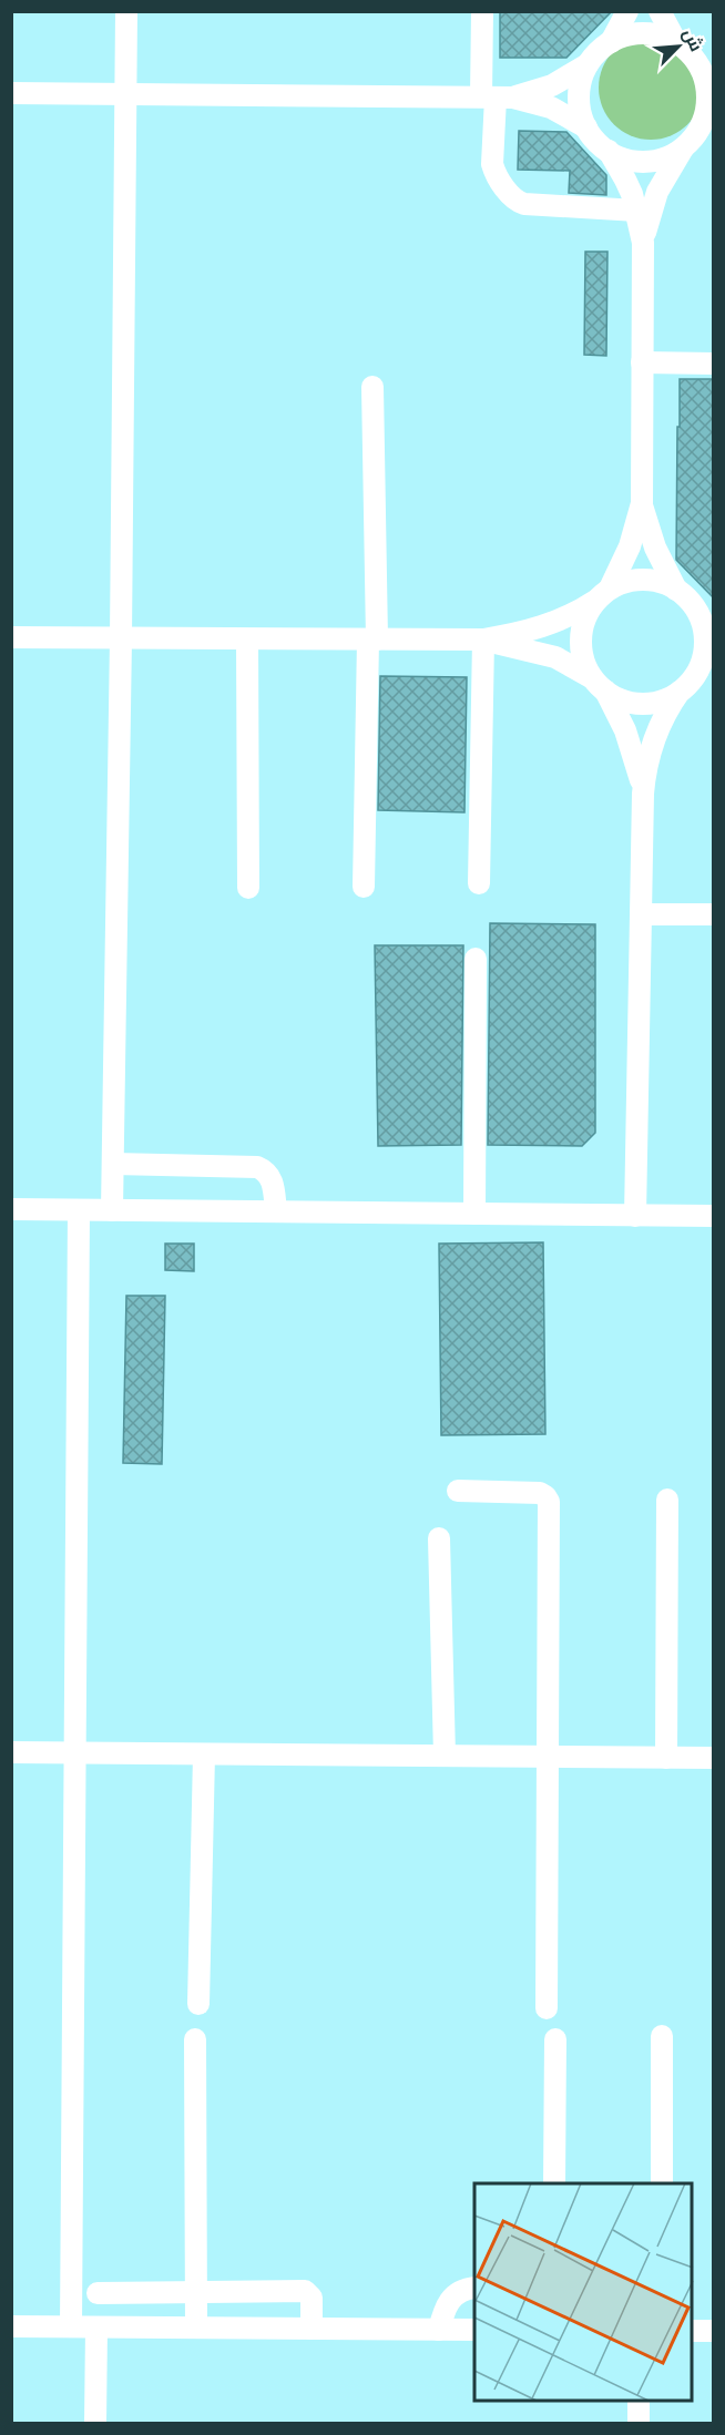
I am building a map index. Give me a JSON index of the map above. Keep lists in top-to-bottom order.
{
  "north": "top right"
}
